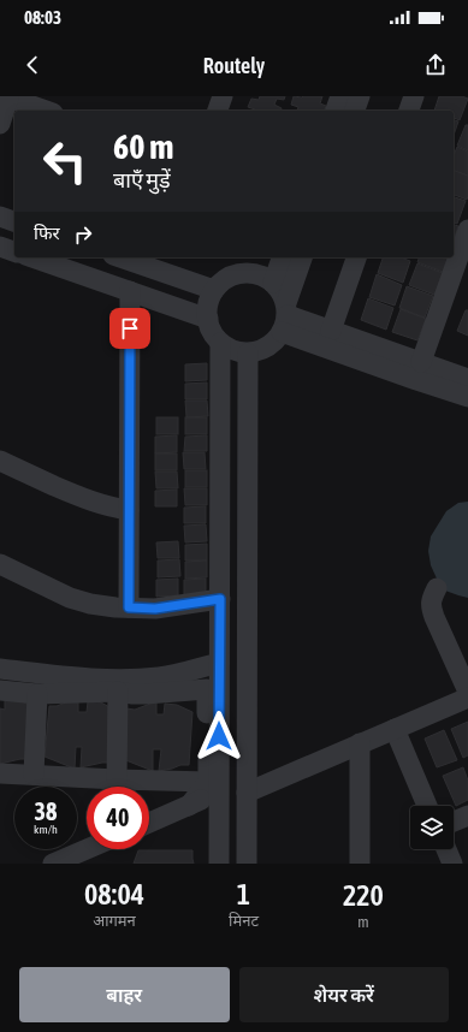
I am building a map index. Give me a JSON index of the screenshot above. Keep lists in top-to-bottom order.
{
  "page": {
    "status": "08:03",
    "header": "Routely",
    "turn": ["60 m", "बाएँ मुड़ें"],
    "then": "फिर",
    "speed": "38 km/h",
    "limit": "40",
    "eta": [
      "08:04",
      "आगमन",
      "1",
      "मिनट",
      "220",
      "m"
    ],
    "buttons": ["बाहर", "शेयर करें"]
  }
}
